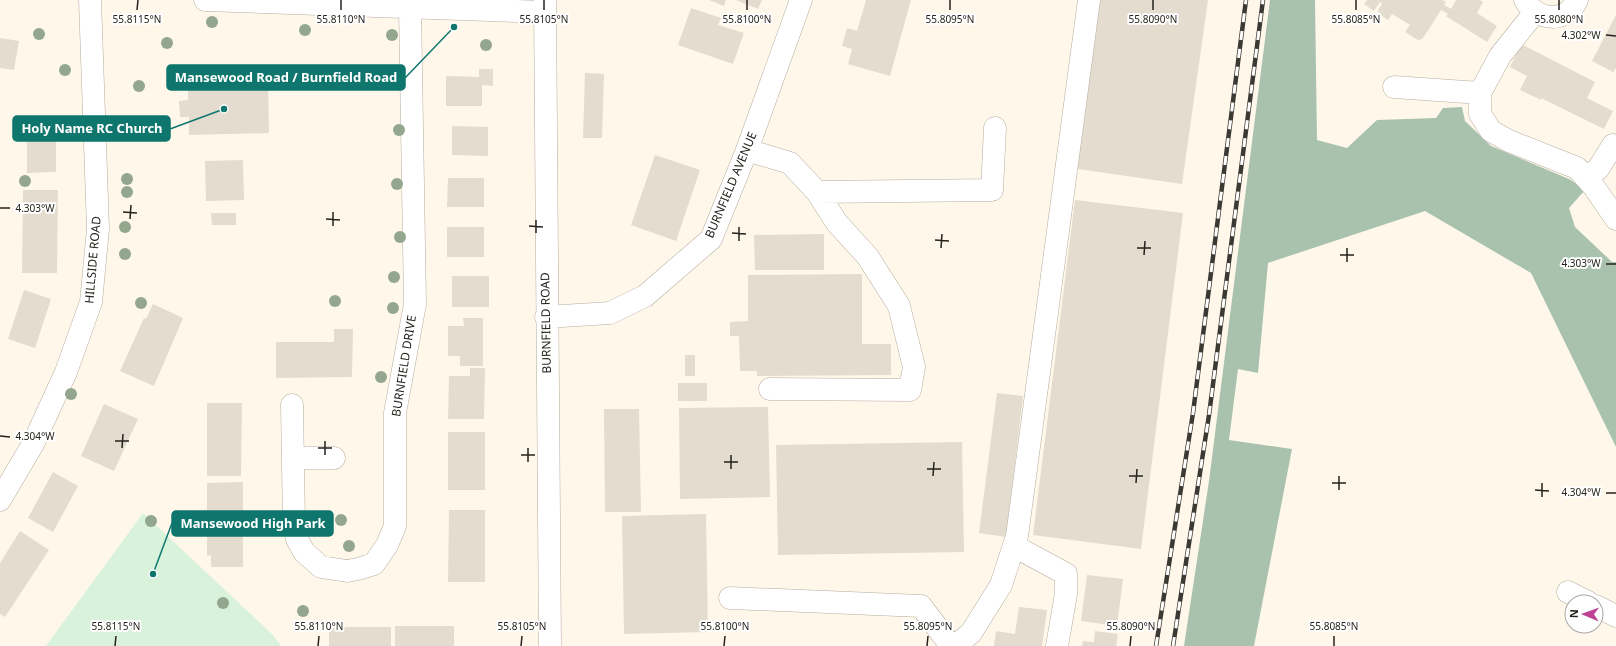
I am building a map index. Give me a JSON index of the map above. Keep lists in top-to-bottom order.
{
  "streets": {
    "street": [
      "BURNFIELD AVENUE",
      "HILLSIDE ROAD",
      "BURNFIELD ROAD",
      "BURNFIELD DRIVE"
    ]
  },
  "crossings": [
    ["BURNFIELD AVENUE", "BURNFIELD ROAD"]
  ],
  "places": ["Mansewood Road / Burnfield Road", "Holy Name RC Church", "Mansewood High Park"],
  "north": "left",
  "coordinates": [
    "55.8115°N",
    "55.8110°N",
    "55.8105°N",
    "55.8100°N",
    "55.8095°N",
    "55.8090°N",
    "55.8085°N",
    "55.8080°N",
    "4.302°W",
    "4.303°W",
    "4.304°W"
  ]
}
